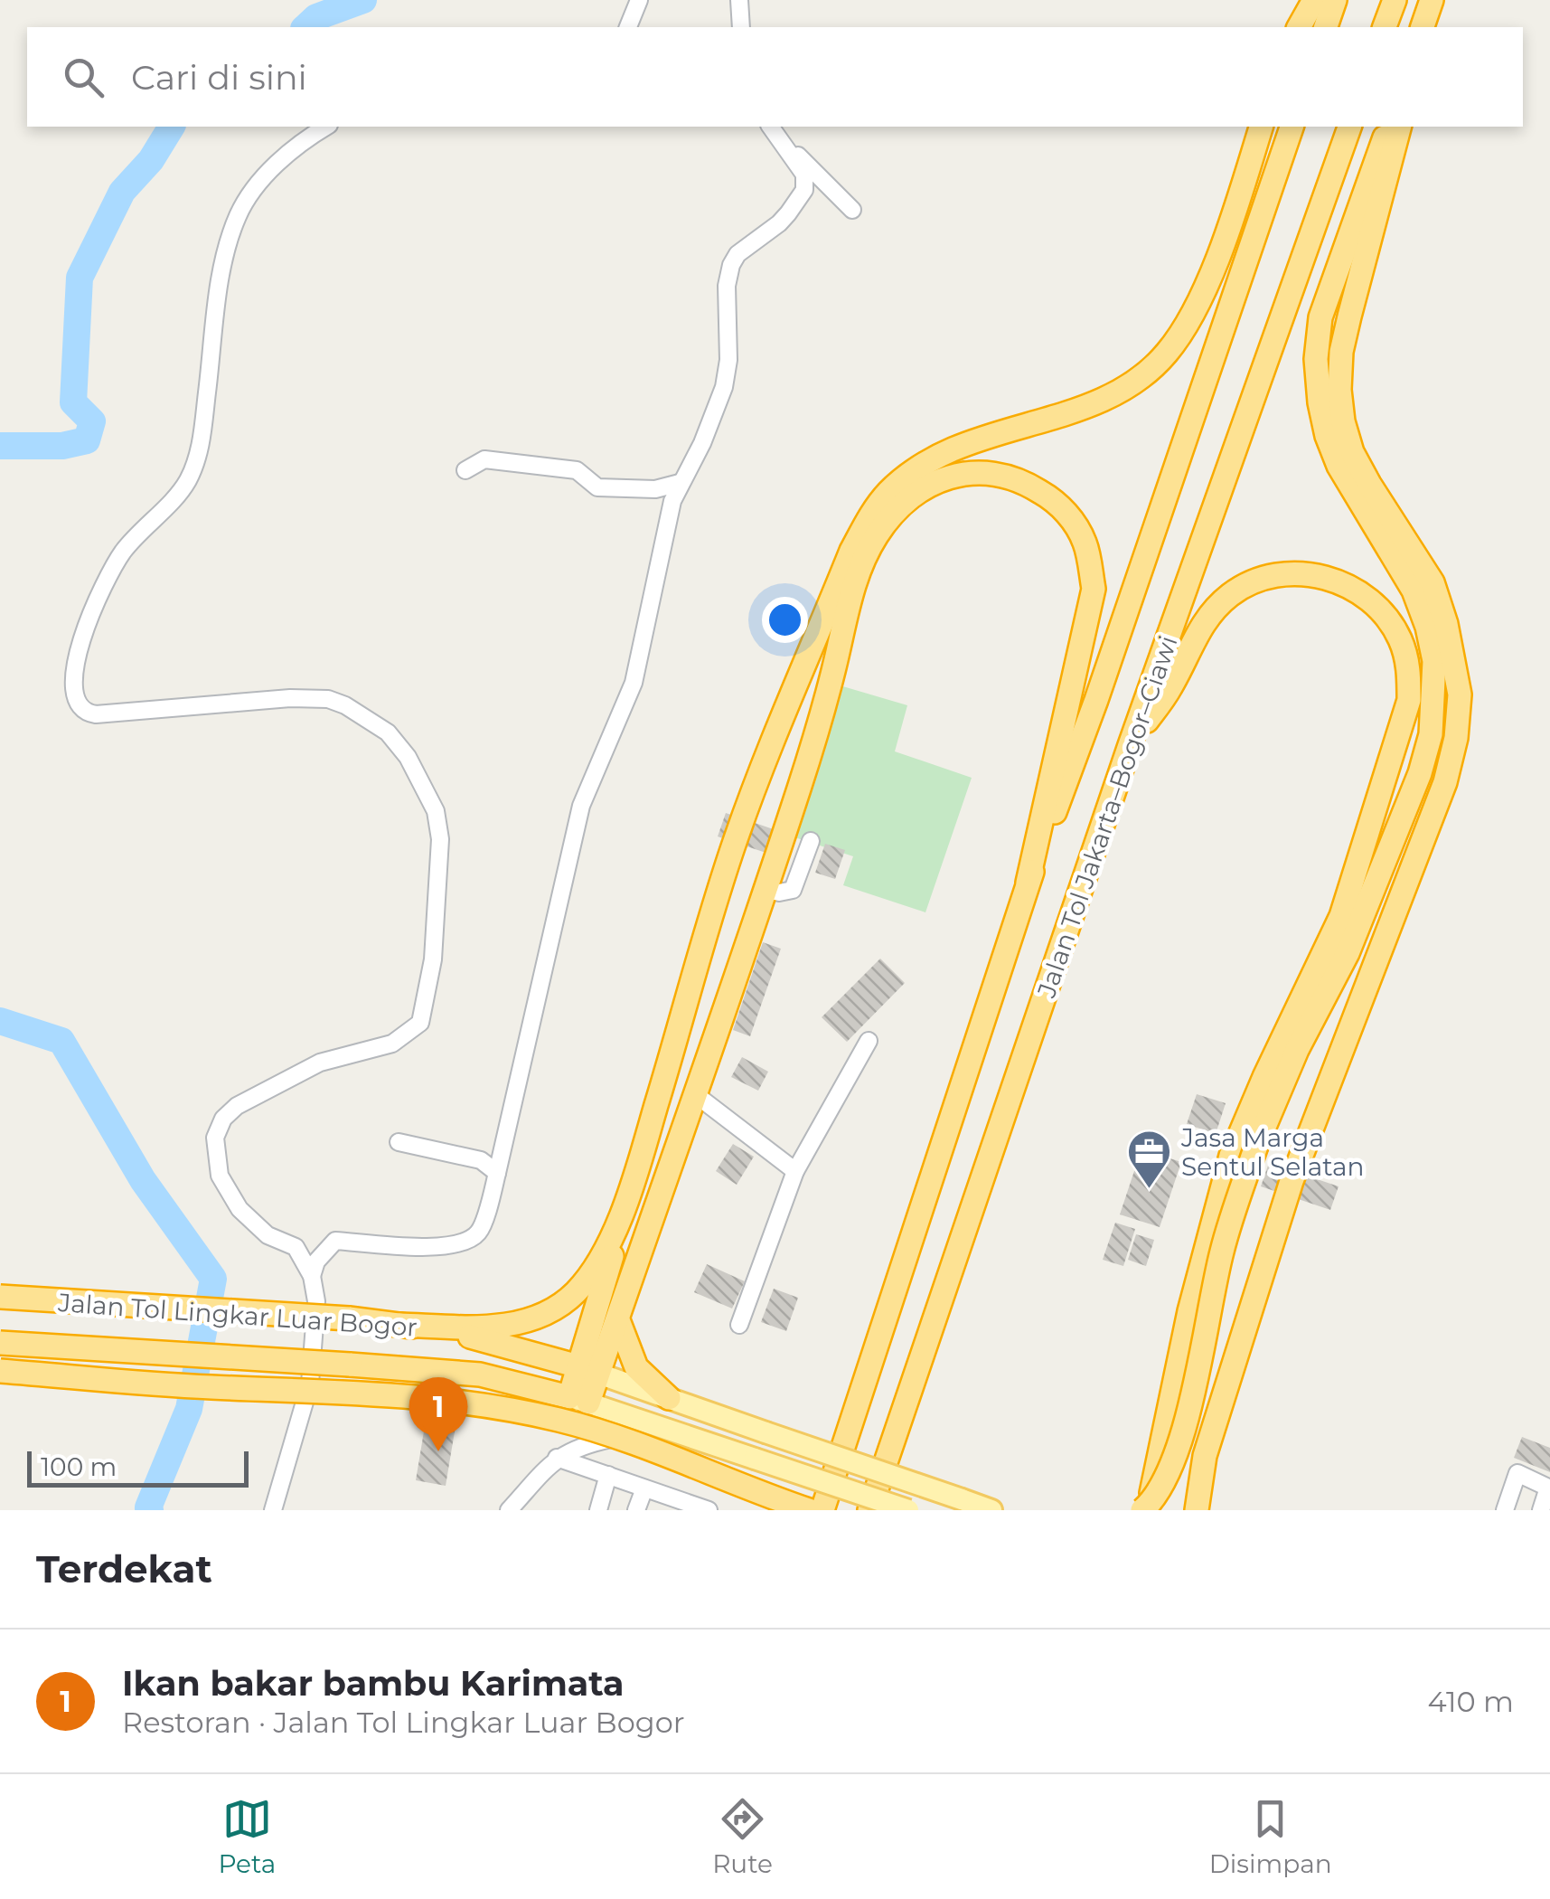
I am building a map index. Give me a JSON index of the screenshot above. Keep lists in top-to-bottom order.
{
  "streets": {
    "highway": ["Jalan Tol Jakarta–Bogor–Ciawi", "Jalan Tol Lingkar Luar Bogor"]
  },
  "places": {
    "office": ["Jasa Marga Sentul Selatan"]
  },
  "scale_bar": "100 m",
  "page": {
    "search": "Cari di sini",
    "pins": "1",
    "scale": "100 m",
    "heading": "Terdekat",
    "list": [
      {
        "mark": "1",
        "name": "Ikan bakar bambu Karimata",
        "note": "Restoran · Jalan Tol Lingkar Luar Bogor",
        "value": "410 m"
      }
    ],
    "nav": ["Peta", "Rute", "Disimpan"]
  }
}
